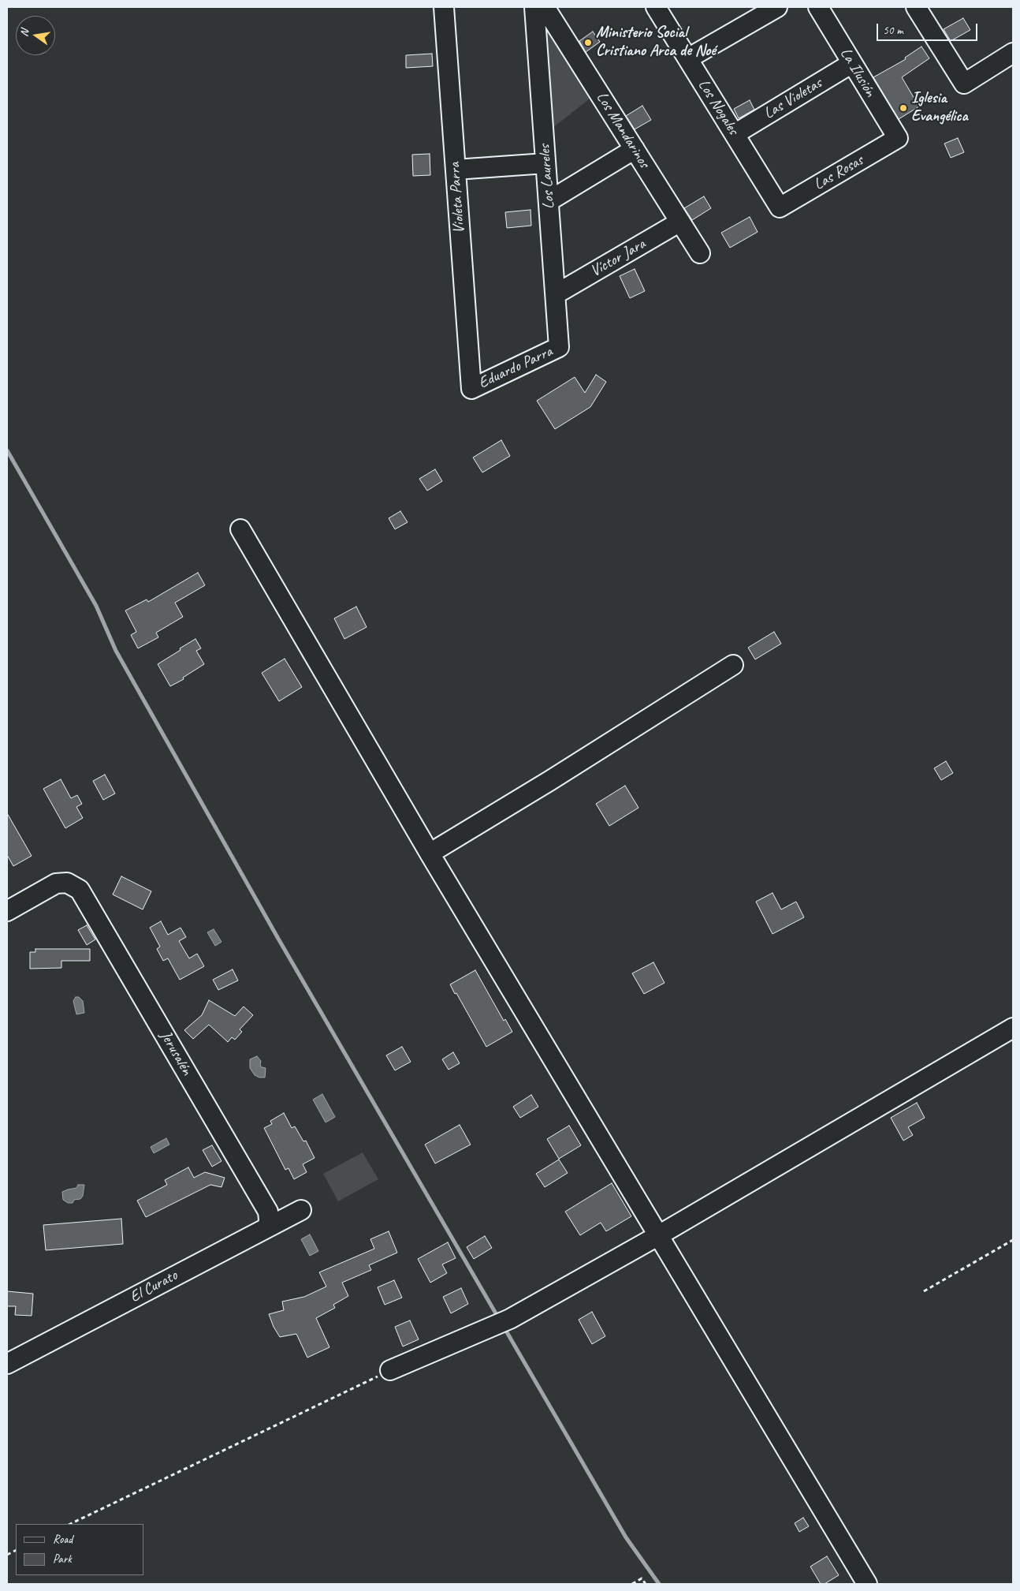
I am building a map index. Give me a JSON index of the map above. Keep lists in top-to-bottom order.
{
  "streets": {
    "street": [
      "La Ilusión",
      "Las Violetas",
      "Los Nogales",
      "Los Mandarinos",
      "Las Rosas",
      "Los Laureles",
      "Violeta Parra",
      "Víctor Jara",
      "Eduardo Parra",
      "Jerusalén",
      "El Curato"
    ]
  },
  "crossings": [
    ["La Ilusión", "Las Violetas"],
    ["La Ilusión", "Las Rosas"],
    ["Las Violetas", "Los Nogales"],
    ["Los Nogales", "Las Rosas"],
    ["Los Mandarinos", "Víctor Jara"],
    ["Los Laureles", "Víctor Jara"],
    ["Los Laureles", "Eduardo Parra"],
    ["Violeta Parra", "Eduardo Parra"],
    ["Jerusalén", "El Curato"]
  ],
  "places": ["Ministerio Social Cristiano Arca de Noé", "Iglesia Evangélica"],
  "legend": ["Road", "Park"],
  "scale_bar": "50 m",
  "north": "left"
}
